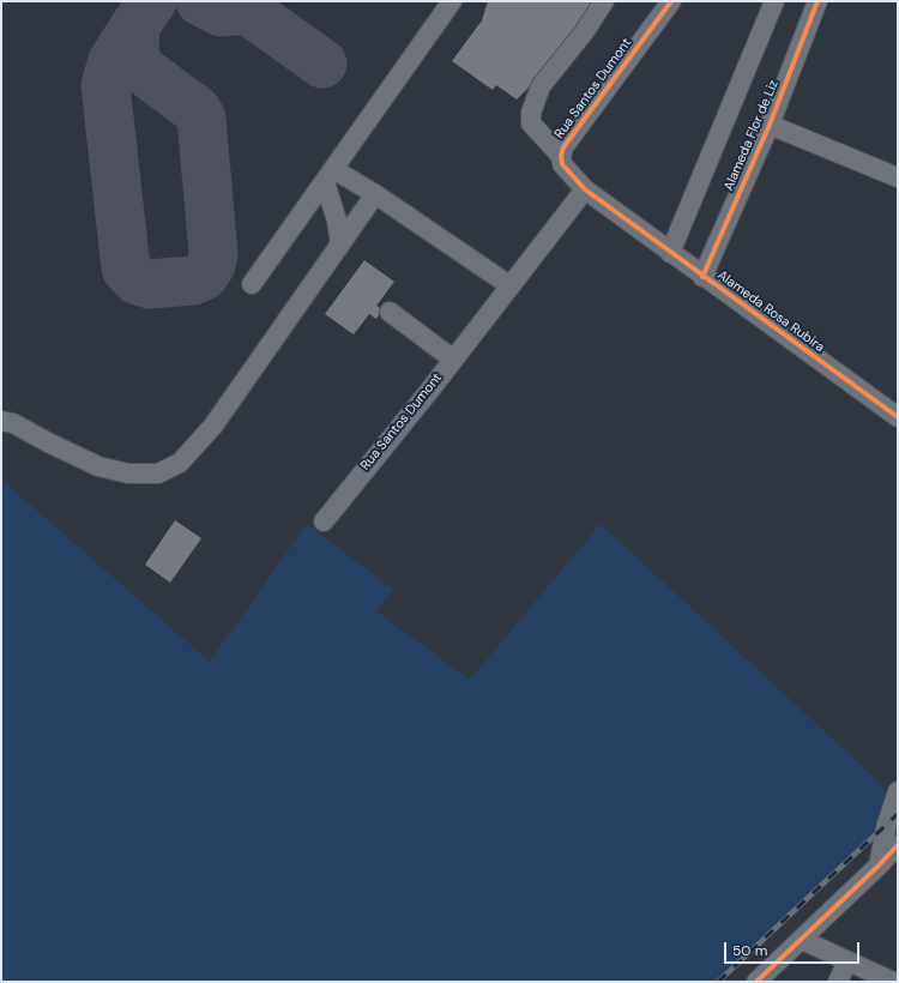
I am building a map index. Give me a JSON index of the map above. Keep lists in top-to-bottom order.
{
  "streets": {
    "street": ["Rua Santos Dumont", "Alameda Flor de Liz", "Alameda Rosa Rubira"]
  },
  "crossings": [
    ["Rua Santos Dumont", "Alameda Rosa Rubira"],
    ["Alameda Flor de Liz", "Alameda Rosa Rubira"]
  ],
  "scale_bar": "50 m"
}
